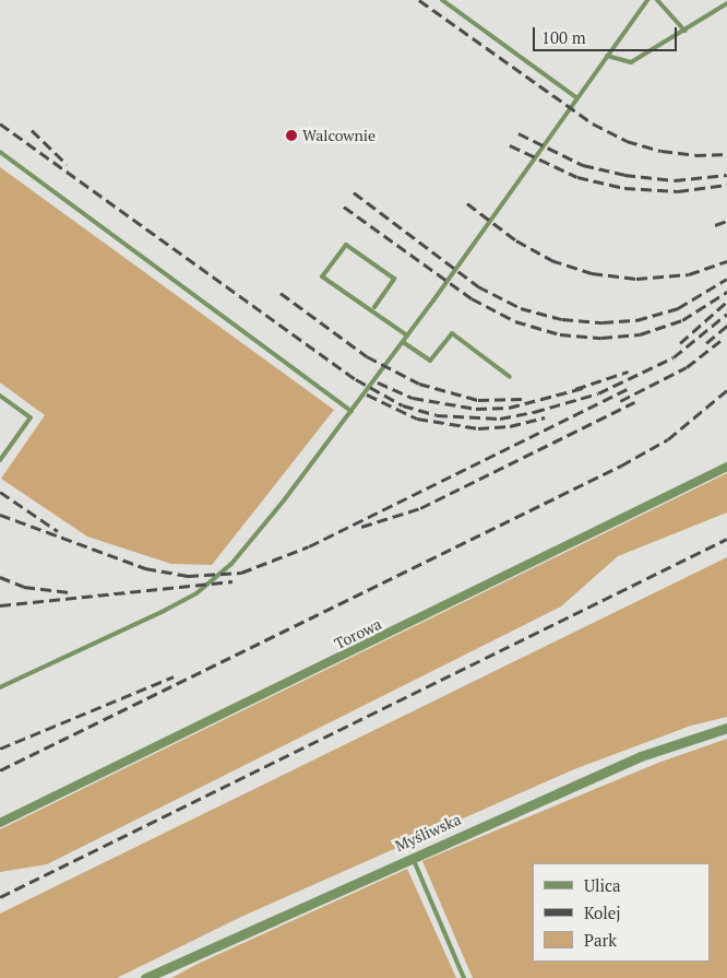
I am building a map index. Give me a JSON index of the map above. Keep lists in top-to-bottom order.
{
  "streets": {
    "street": ["Torowa", "Myśliwska"]
  },
  "places": ["Walcownie"],
  "legend": ["Ulica", "Kolej", "Park"],
  "scale_bar": "100 m"
}
